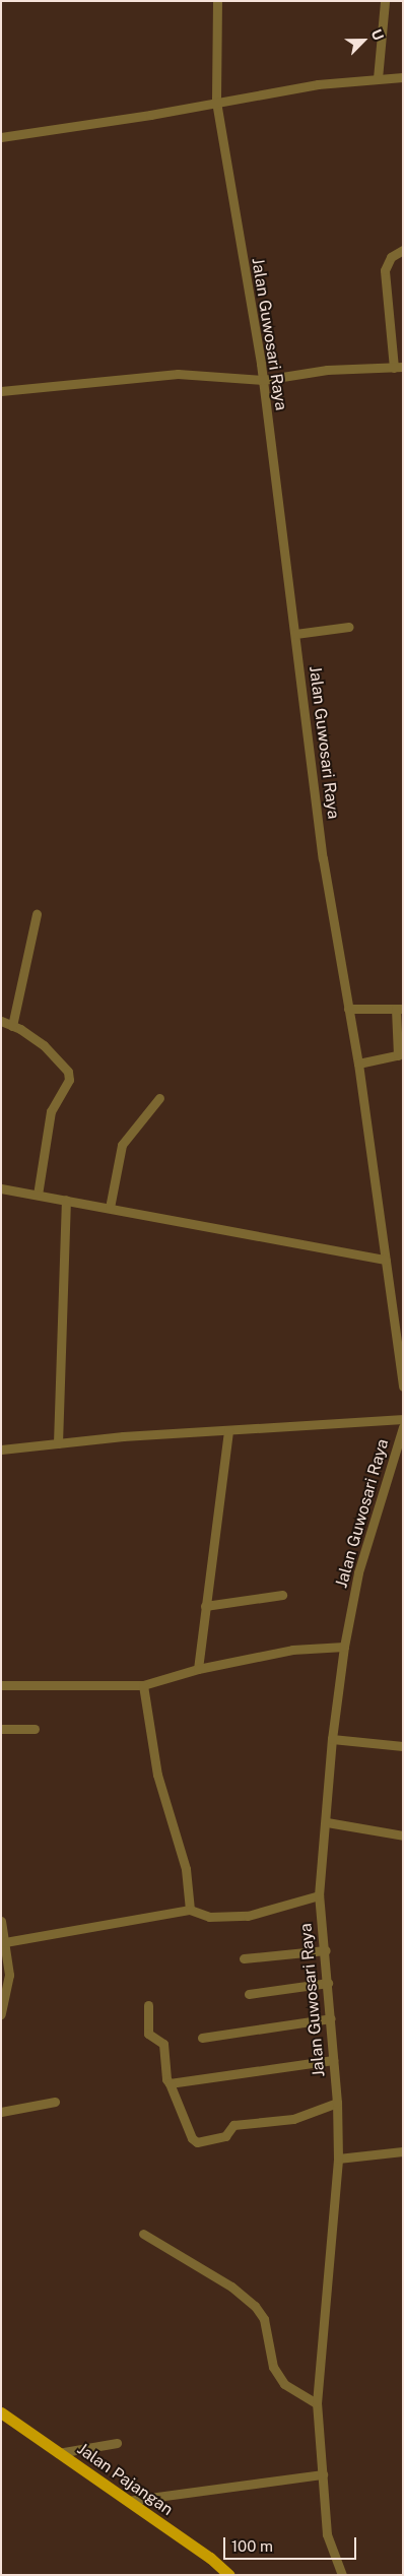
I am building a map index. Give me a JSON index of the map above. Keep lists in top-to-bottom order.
{
  "streets": {
    "main road": ["Jalan Pajangan"],
    "street": ["Jalan Guwosari Raya"]
  },
  "scale_bar": "100 m",
  "north": "top right"
}
